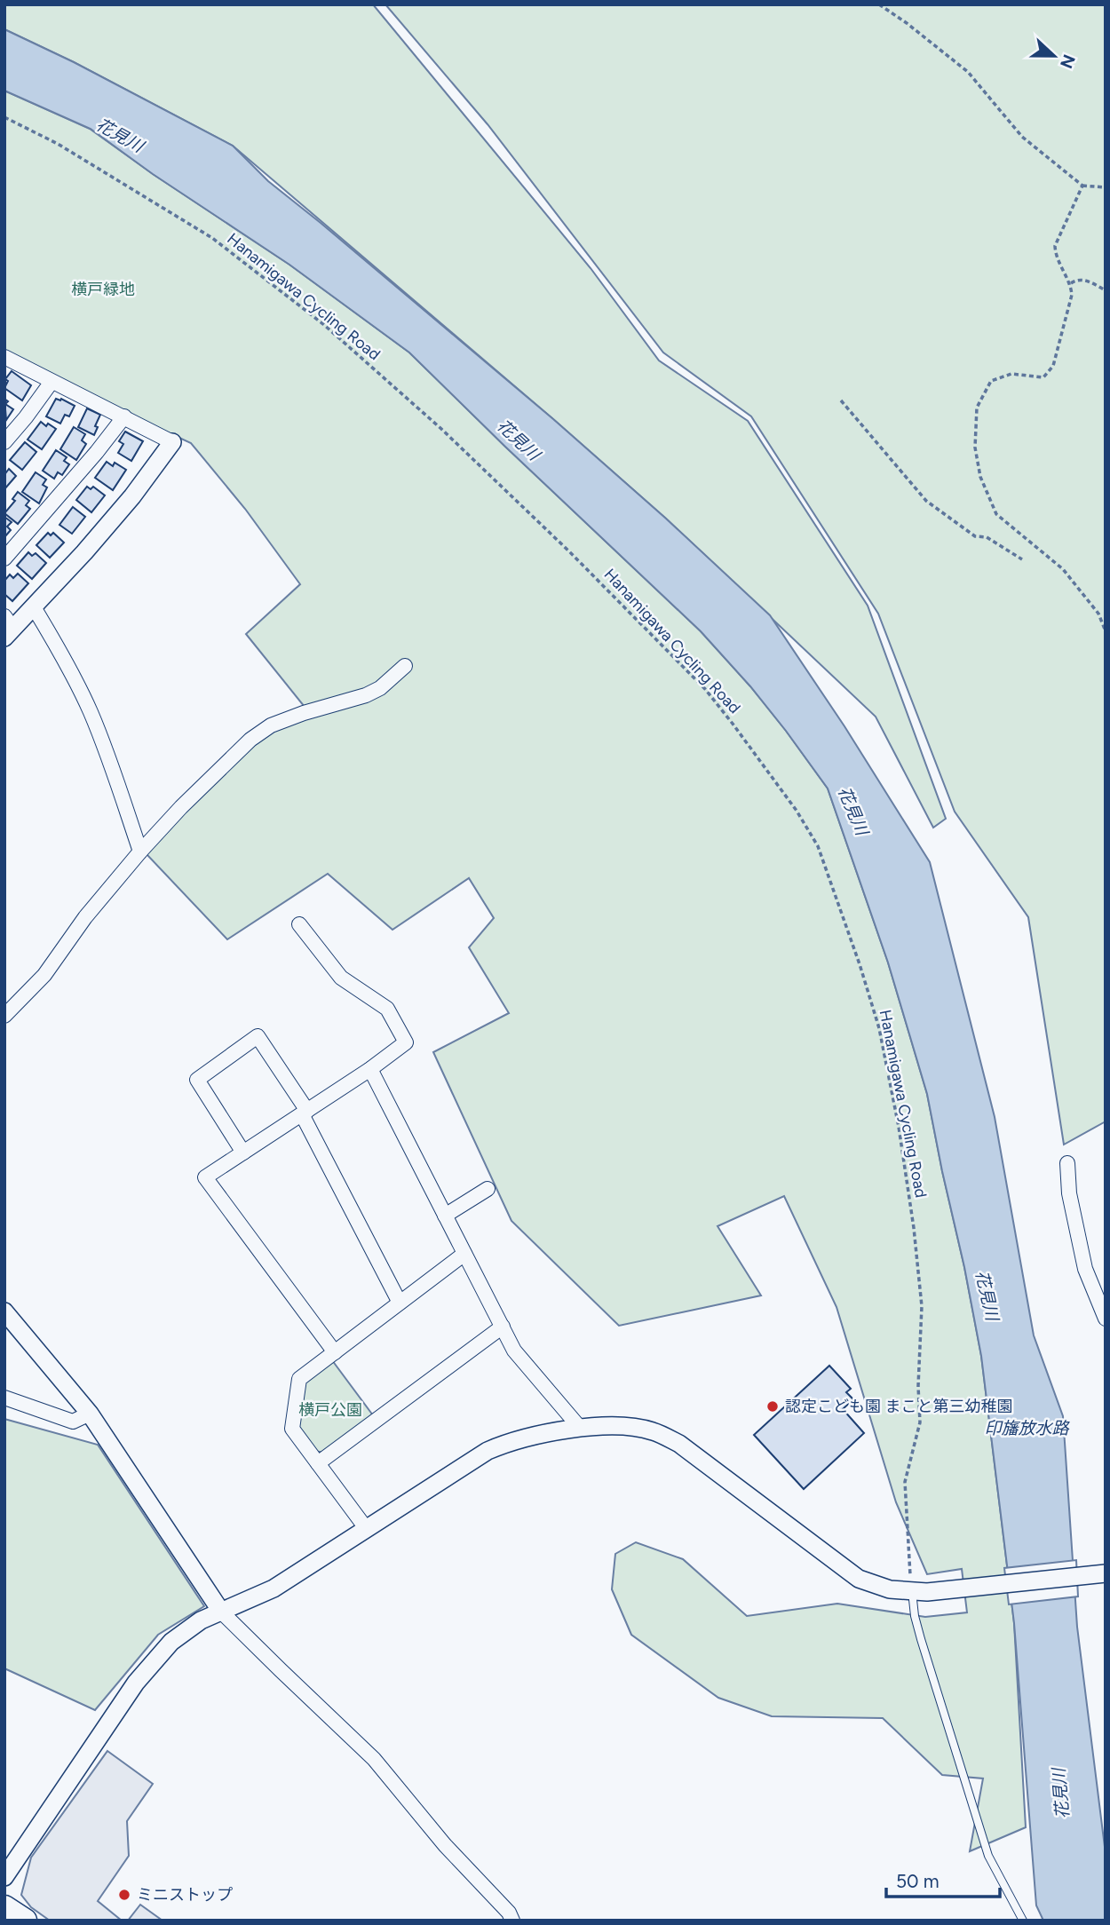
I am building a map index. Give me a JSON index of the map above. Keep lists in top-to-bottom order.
{
  "streets": {
    "path": ["Hanamigawa Cycling Road"]
  },
  "water": ["花見川", "印旛放水路"],
  "parks": ["横戸緑地", "横戸公園"],
  "places": ["認定こども園 まこと第三幼稚園", "ミニストップ"],
  "scale_bar": "50 m",
  "north": "right"
}
